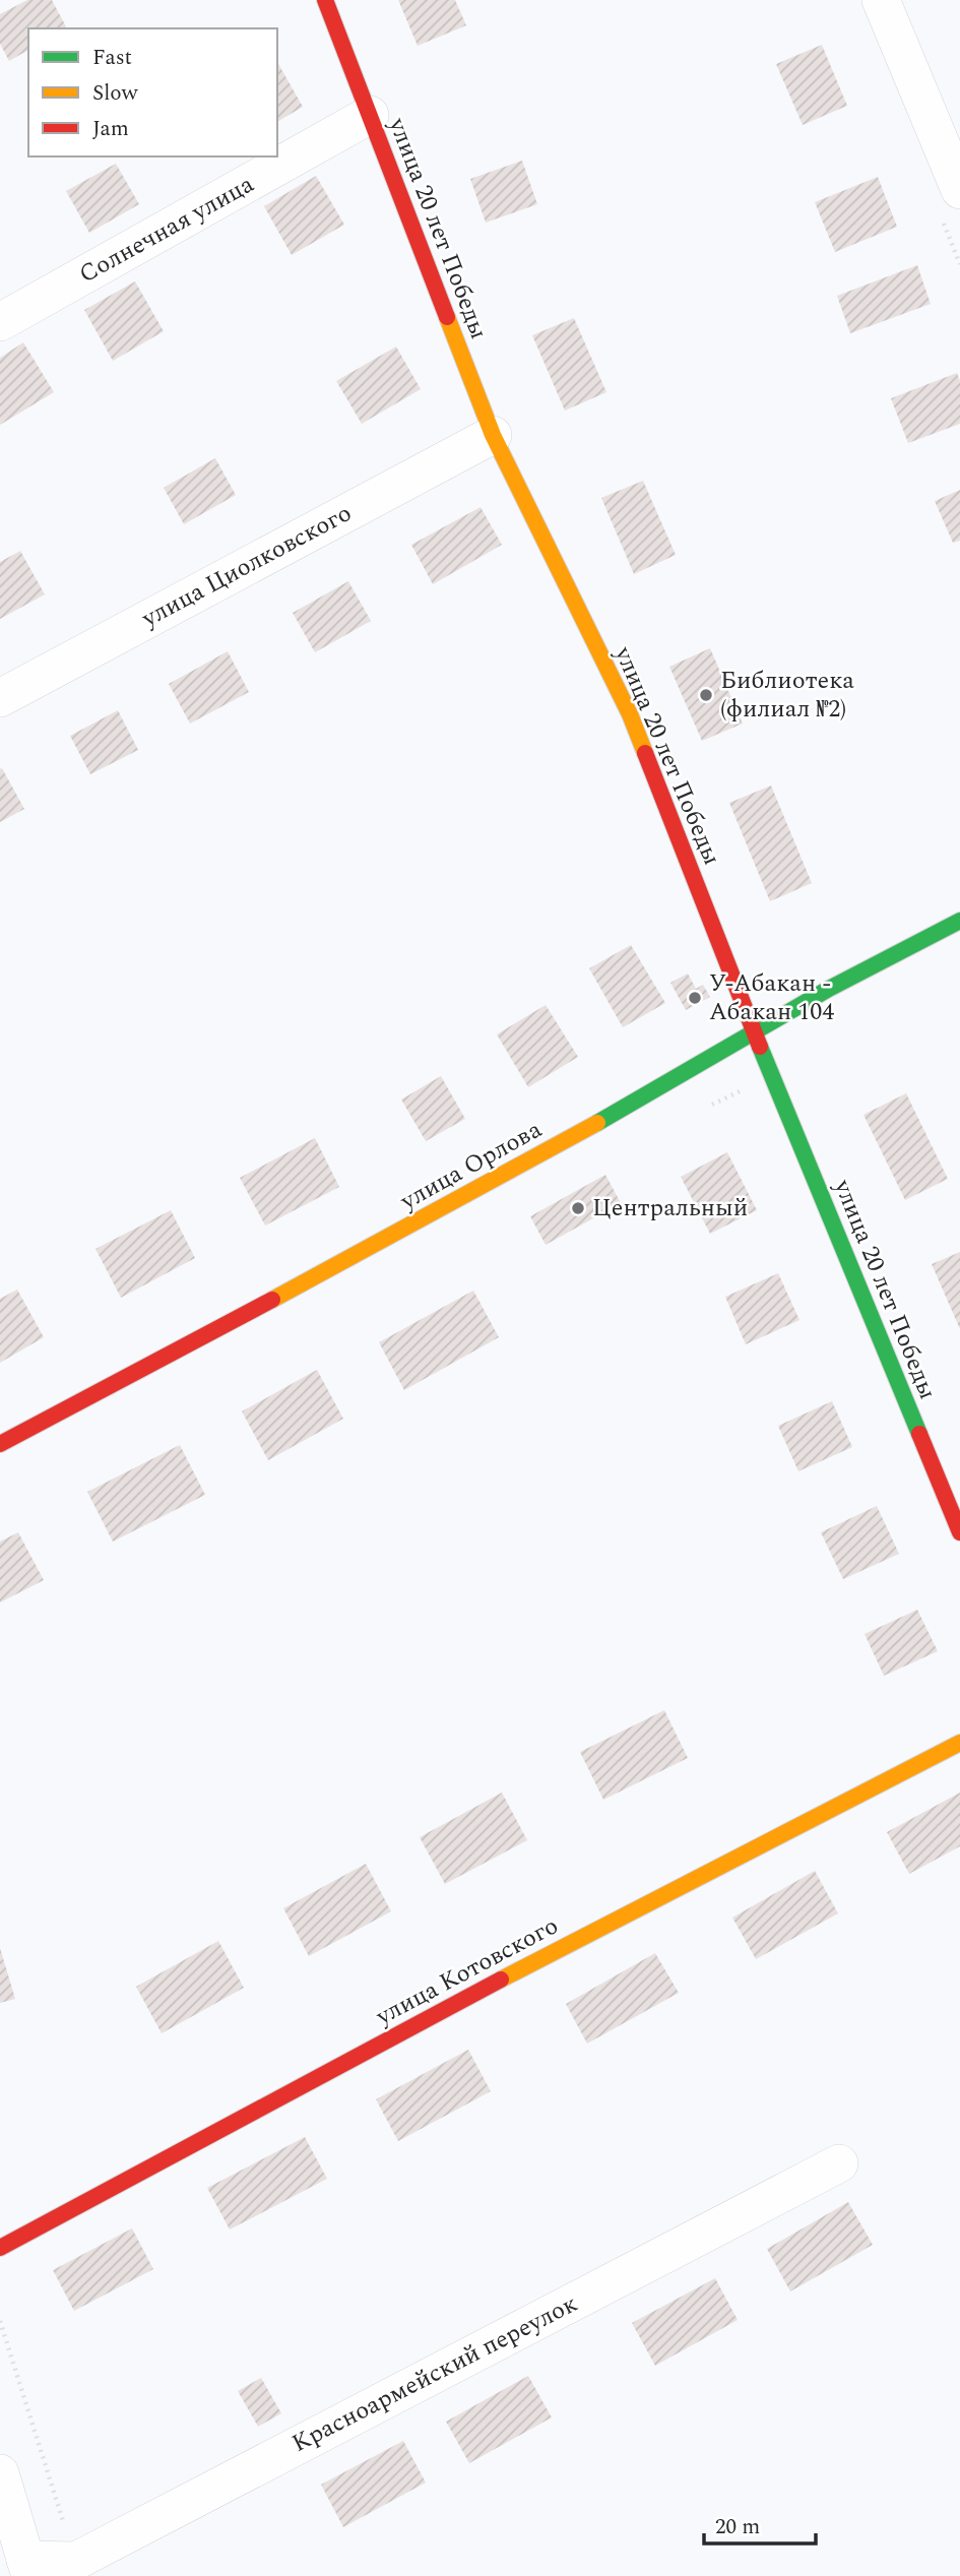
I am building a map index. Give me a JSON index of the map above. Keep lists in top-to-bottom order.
{
  "streets": {
    "street": [
      "улица 20 лет Победы",
      "Солнечная улица",
      "улица Циолковского",
      "улица Орлова",
      "улица Котовского",
      "Красноармейский переулок"
    ]
  },
  "crossings": [
    ["улица 20 лет Победы", "Солнечная улица"],
    ["улица 20 лет Победы", "улица Циолковского"],
    ["улица 20 лет Победы", "улица Орлова"]
  ],
  "places": ["Библиотека (филиал №2)", "У-Абакан - Абакан 104", "Центральный"],
  "legend": ["Fast", "Slow", "Jam"],
  "scale_bar": "20 m"
}
